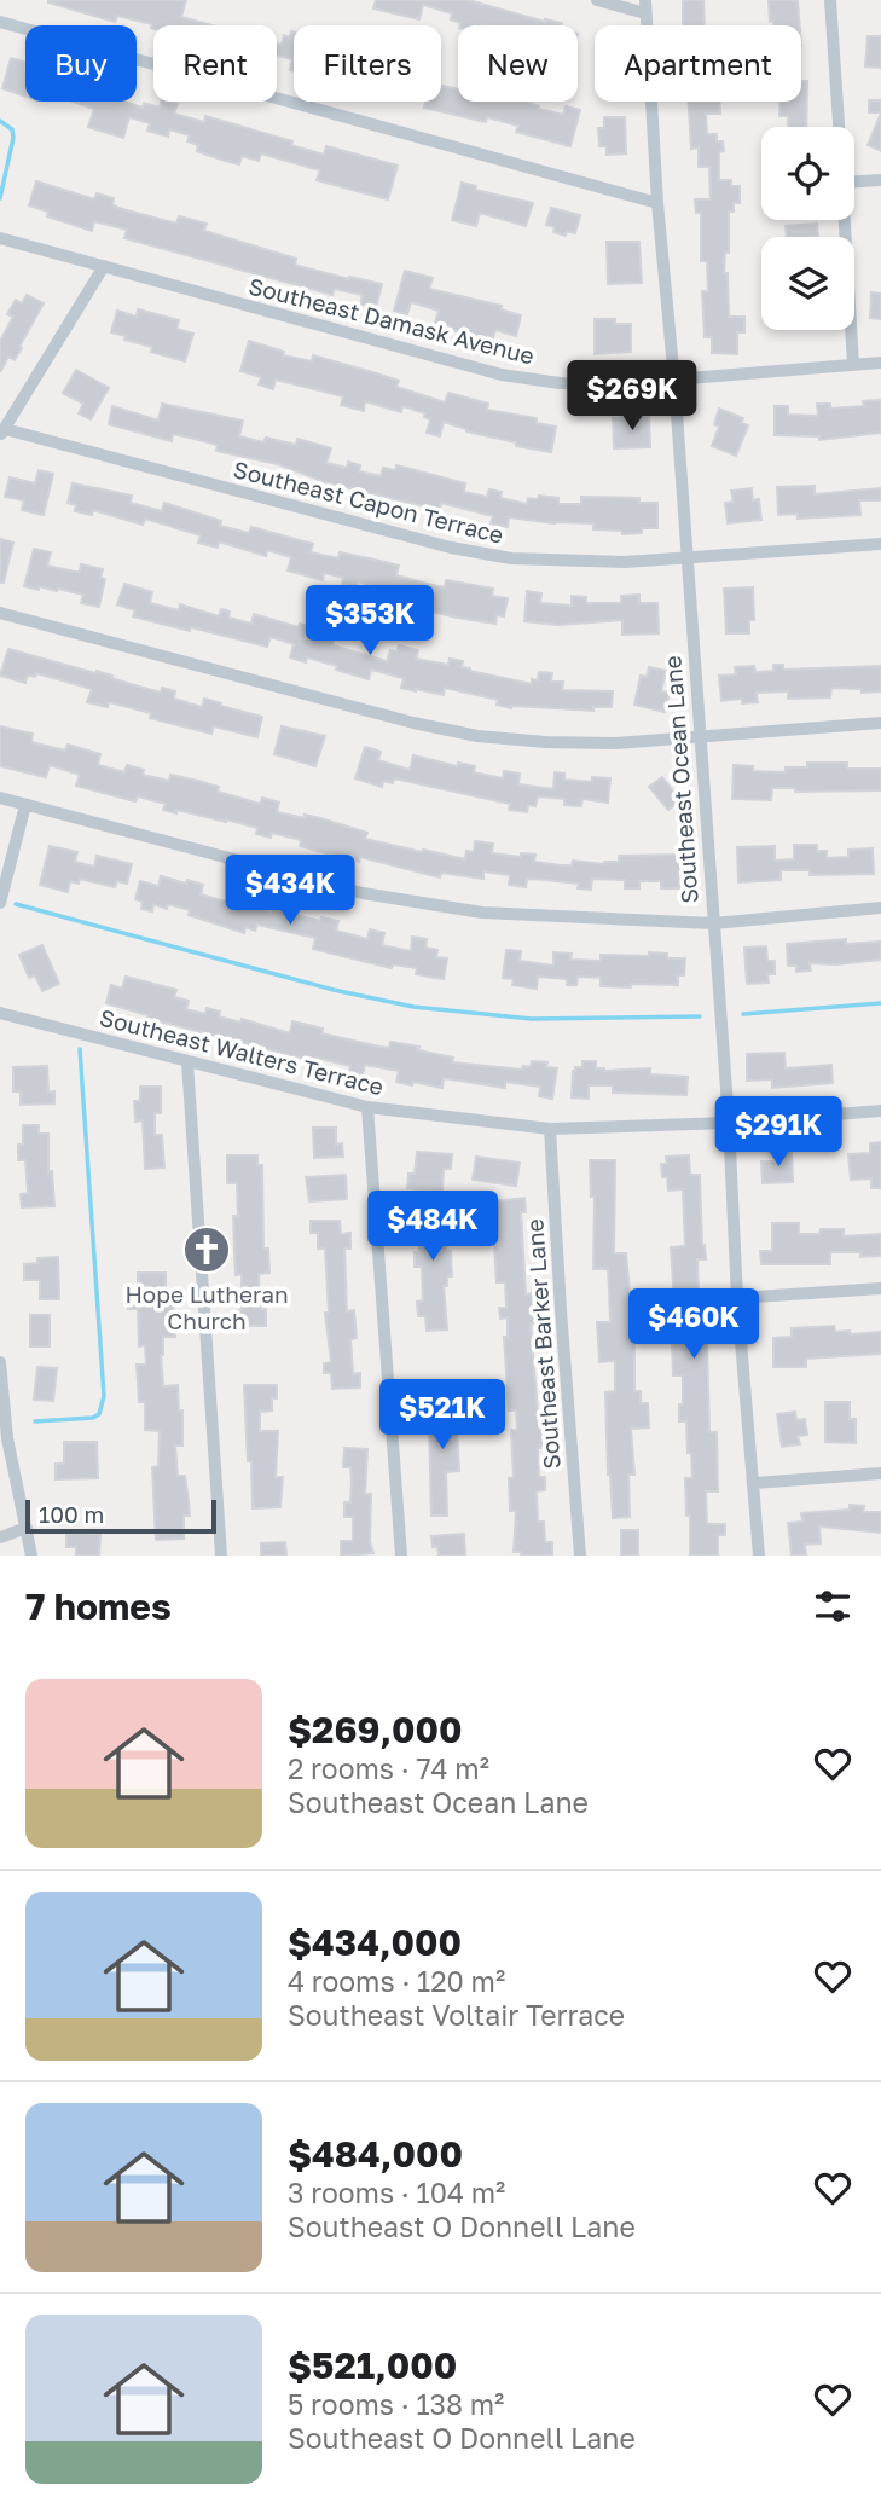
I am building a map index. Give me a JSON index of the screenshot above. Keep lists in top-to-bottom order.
{
  "streets": {
    "street": [
      "Southeast Damask Avenue",
      "Southeast Capon Terrace",
      "Southeast Ocean Lane",
      "Southeast Walters Terrace",
      "Southeast Barker Lane"
    ]
  },
  "crossings": [
    ["Southeast Damask Avenue", "Southeast Ocean Lane"],
    ["Southeast Capon Terrace", "Southeast Ocean Lane"],
    ["Southeast Ocean Lane", "Southeast Walters Terrace"],
    ["Southeast Walters Terrace", "Southeast Barker Lane"]
  ],
  "places": {
    "church": ["Hope Lutheran Church"]
  },
  "scale_bar": "100 m",
  "page": {
    "chip": [
      "Buy",
      "Rent",
      "Filters",
      "New",
      "Apartment"
    ],
    "price": [
      "$269K",
      "$353K",
      "$434K",
      "$291K",
      "$484K",
      "$460K",
      "$521K"
    ],
    "scale": "100 m",
    "heading": "7 homes",
    "list": [
      {
        "name": "$269,000",
        "note": "2 rooms · 74 m² · Southeast Ocean Lane"
      },
      {
        "name": "$434,000",
        "note": "4 rooms · 120 m² · Southeast Voltair Terrace"
      },
      {
        "name": "$484,000",
        "note": "3 rooms · 104 m² · Southeast O Donnell Lane"
      },
      {
        "name": "$521,000",
        "note": "5 rooms · 138 m² · Southeast O Donnell Lane"
      }
    ]
  }
}
